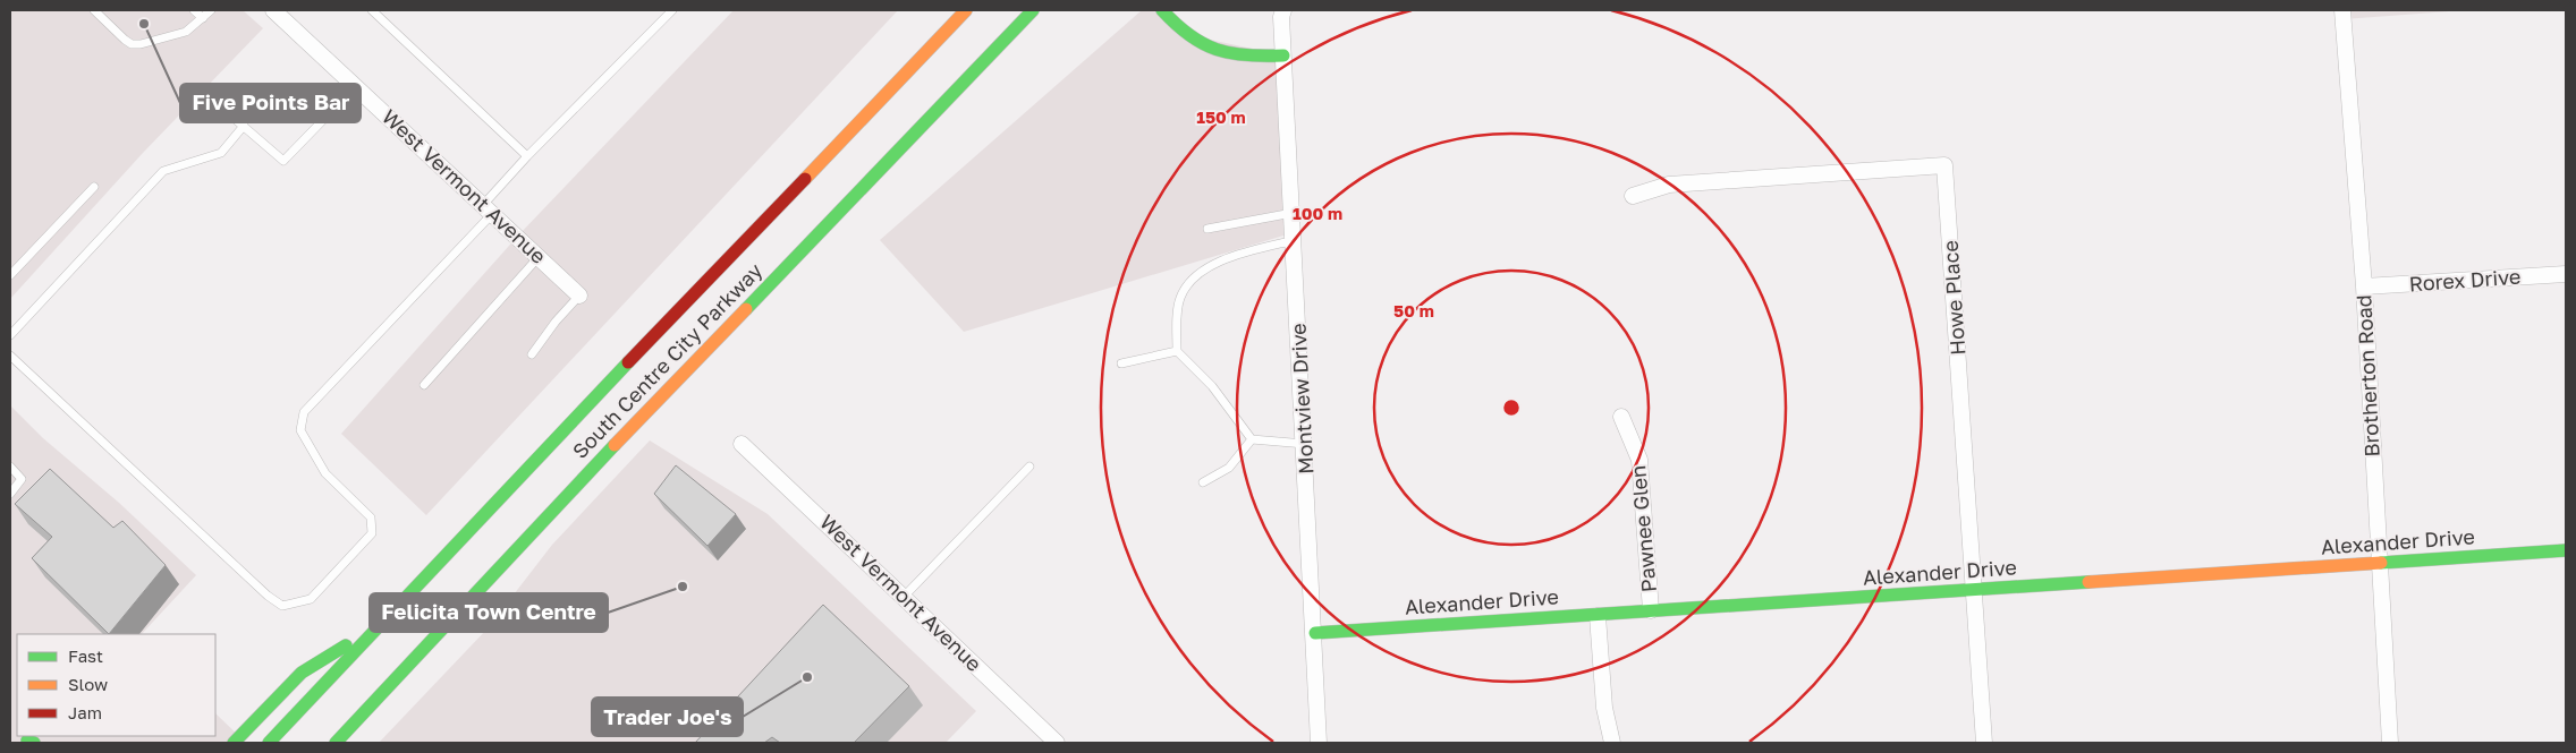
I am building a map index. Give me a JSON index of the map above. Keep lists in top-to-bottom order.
{
  "streets": {
    "main road": ["South Centre City Parkway", "Alexander Drive"],
    "street": [
      "West Vermont Avenue",
      "Rorex Drive",
      "Howe Place",
      "Brotherton Road",
      "Montview Drive",
      "Pawnee Glen"
    ]
  },
  "crossings": [
    ["Rorex Drive", "Brotherton Road"],
    ["Howe Place", "Alexander Drive"],
    ["Brotherton Road", "Alexander Drive"],
    ["Montview Drive", "Alexander Drive"],
    ["Pawnee Glen", "Alexander Drive"]
  ],
  "places": ["Five Points Bar", "Felicita Town Centre", "Trader Joe's"],
  "legend": ["Fast", "Slow", "Jam"],
  "rings": ["150 m", "100 m", "50 m"]
}
